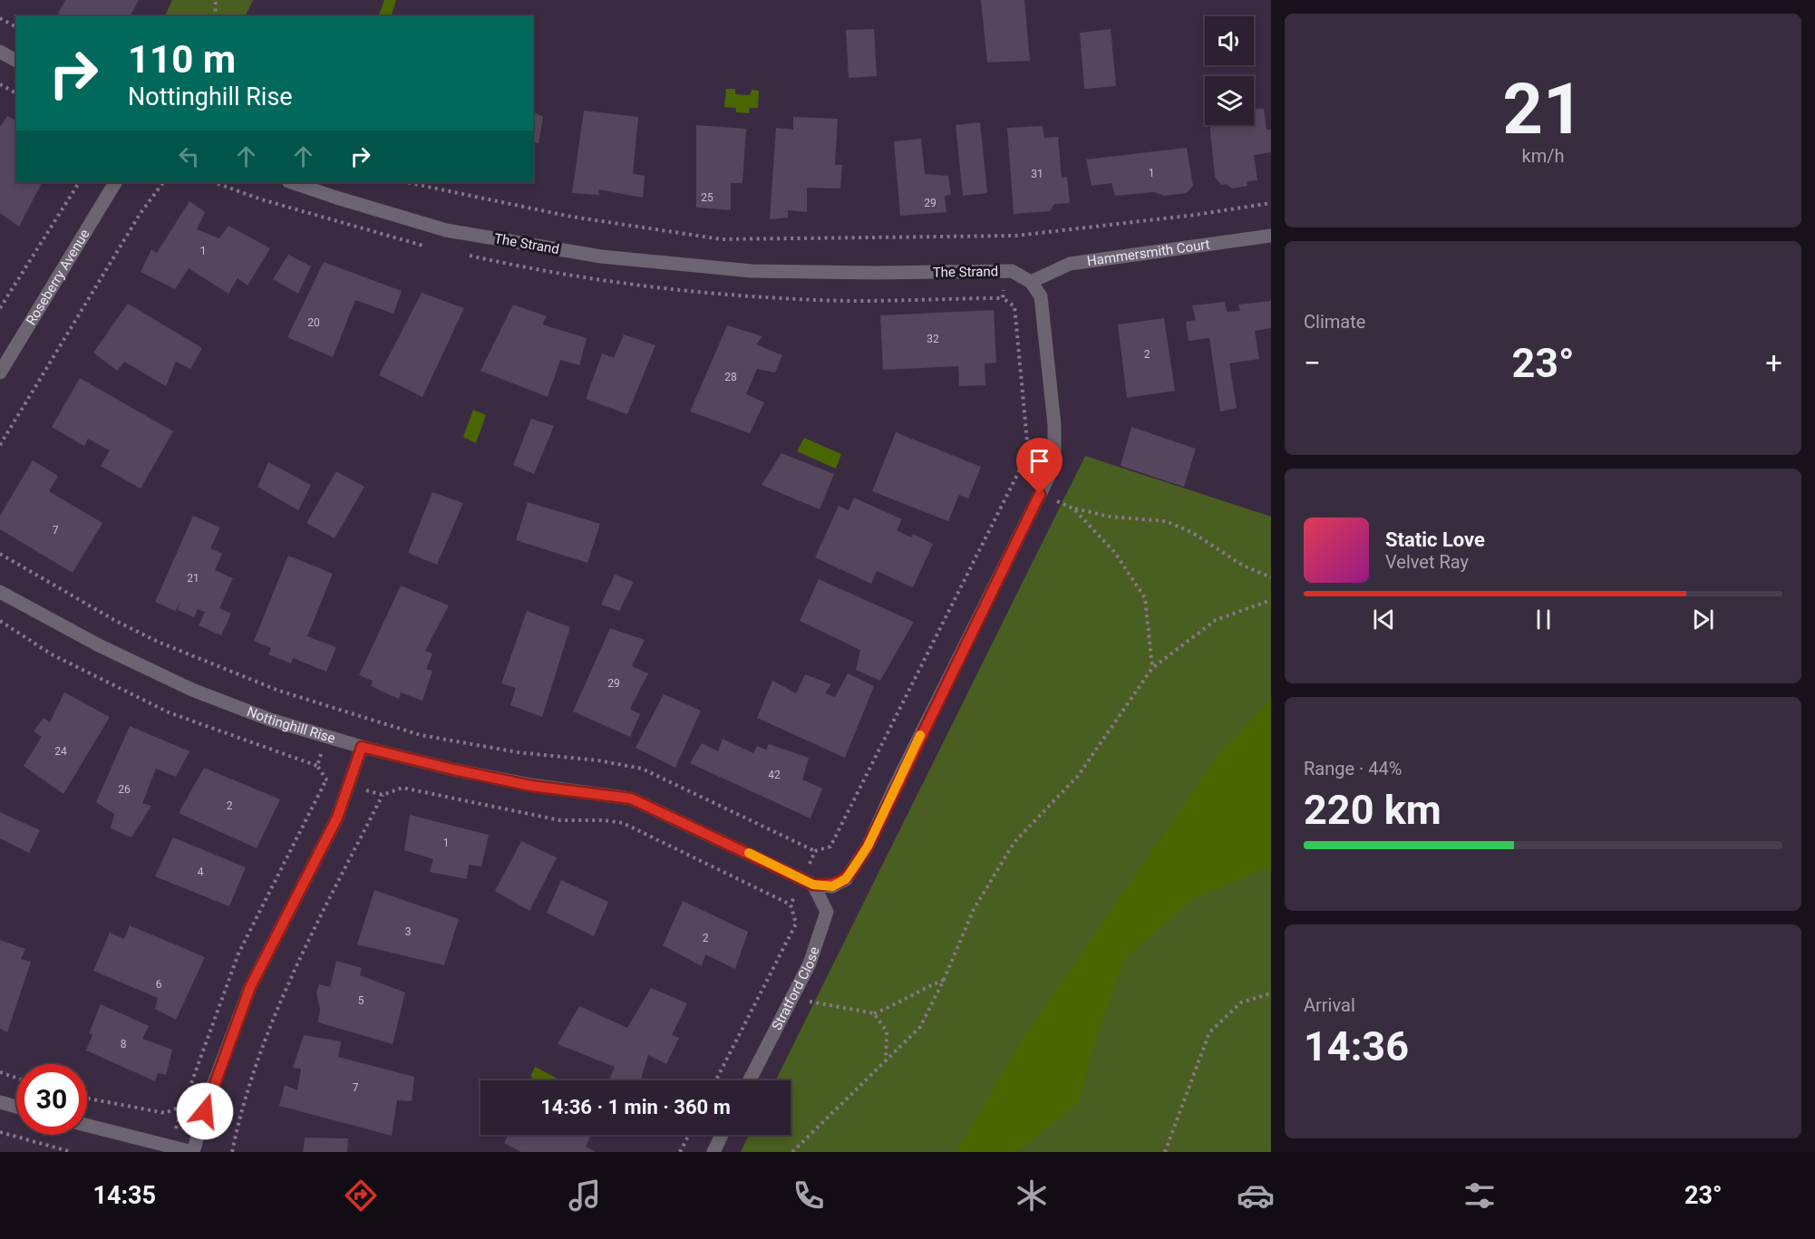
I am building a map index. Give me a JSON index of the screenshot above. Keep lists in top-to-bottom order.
{
  "streets": {
    "street": [
      "The Strand",
      "Hammersmith Court",
      "Roseberry Avenue",
      "Nottinghill Rise",
      "Stratford Close"
    ]
  },
  "crossings": [
    ["The Strand", "Hammersmith Court"],
    ["Nottinghill Rise", "Stratford Close"]
  ],
  "house_numbers": [
    "1",
    "31",
    "25",
    "29",
    "1",
    "20",
    "32",
    "2",
    "28",
    "7",
    "21",
    "29",
    "24",
    "42",
    "26",
    "2",
    "1",
    "4",
    "3",
    "2",
    "6",
    "5",
    "8",
    "7"
  ],
  "page": {
    "tile": [
      ["21", "km/h"],
      "Climate",
      ["Range · 44%", "220 km"],
      ["Arrival", "14:36"]
    ],
    "turn": ["110 m", "Nottinghill Rise"],
    "heat": ["−", "23°", "+"],
    "song": ["Static Love", "Velvet Ray"],
    "limit": "30",
    "trip": "14:36 · 1 min · 360 m",
    "tabs": ["14:35", "23°"]
  }
}
